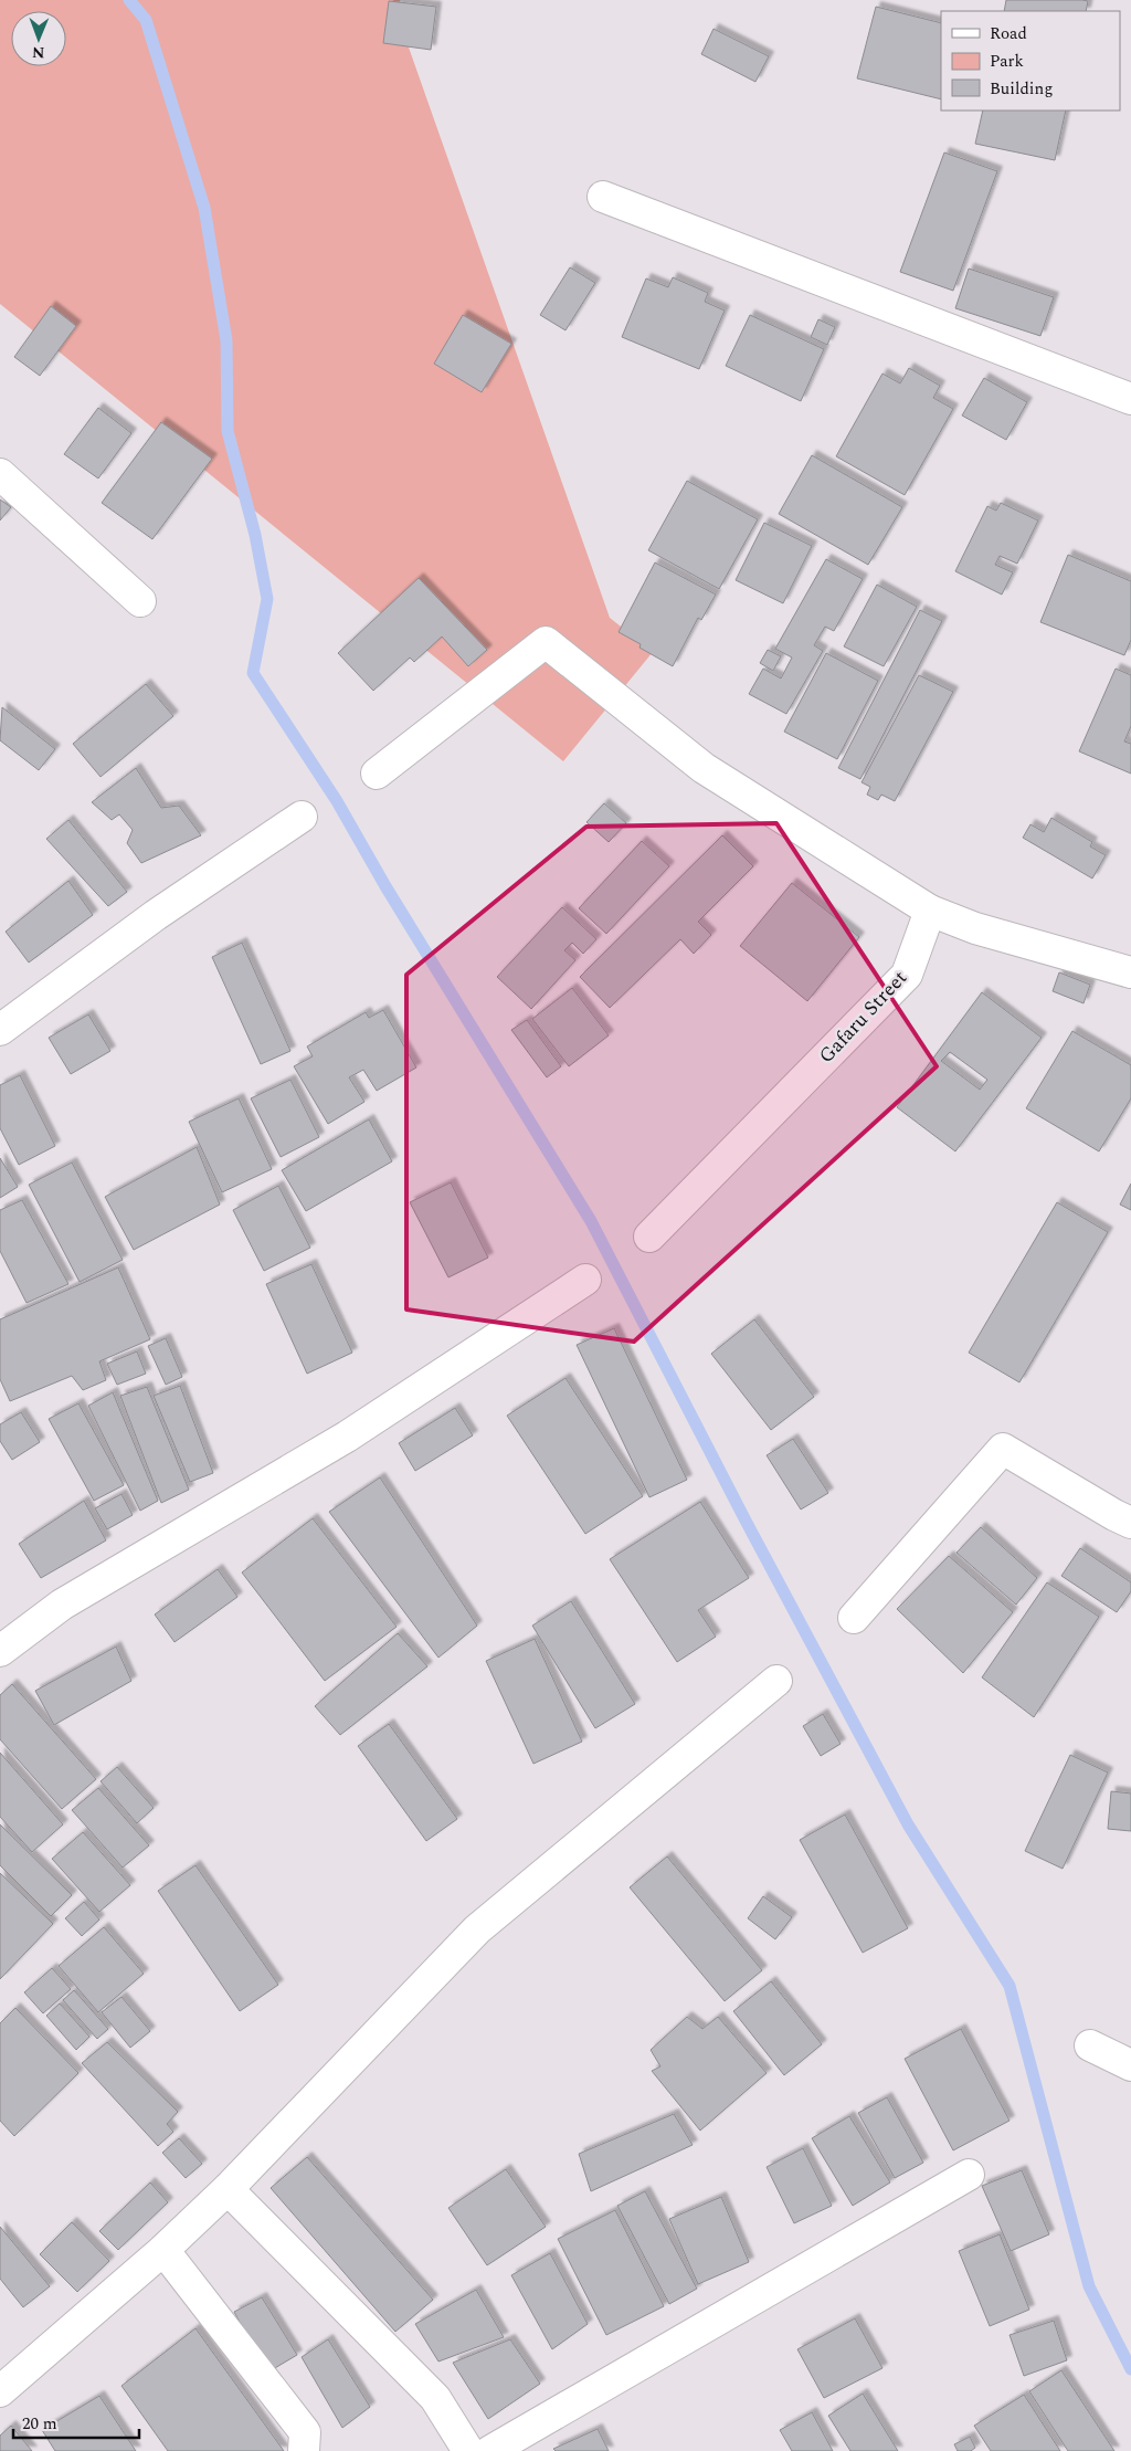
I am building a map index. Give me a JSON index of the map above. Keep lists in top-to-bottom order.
{
  "streets": {
    "street": ["Gafaru Street"]
  },
  "legend": ["Road", "Park", "Building"],
  "scale_bar": "20 m",
  "north": "bottom"
}
